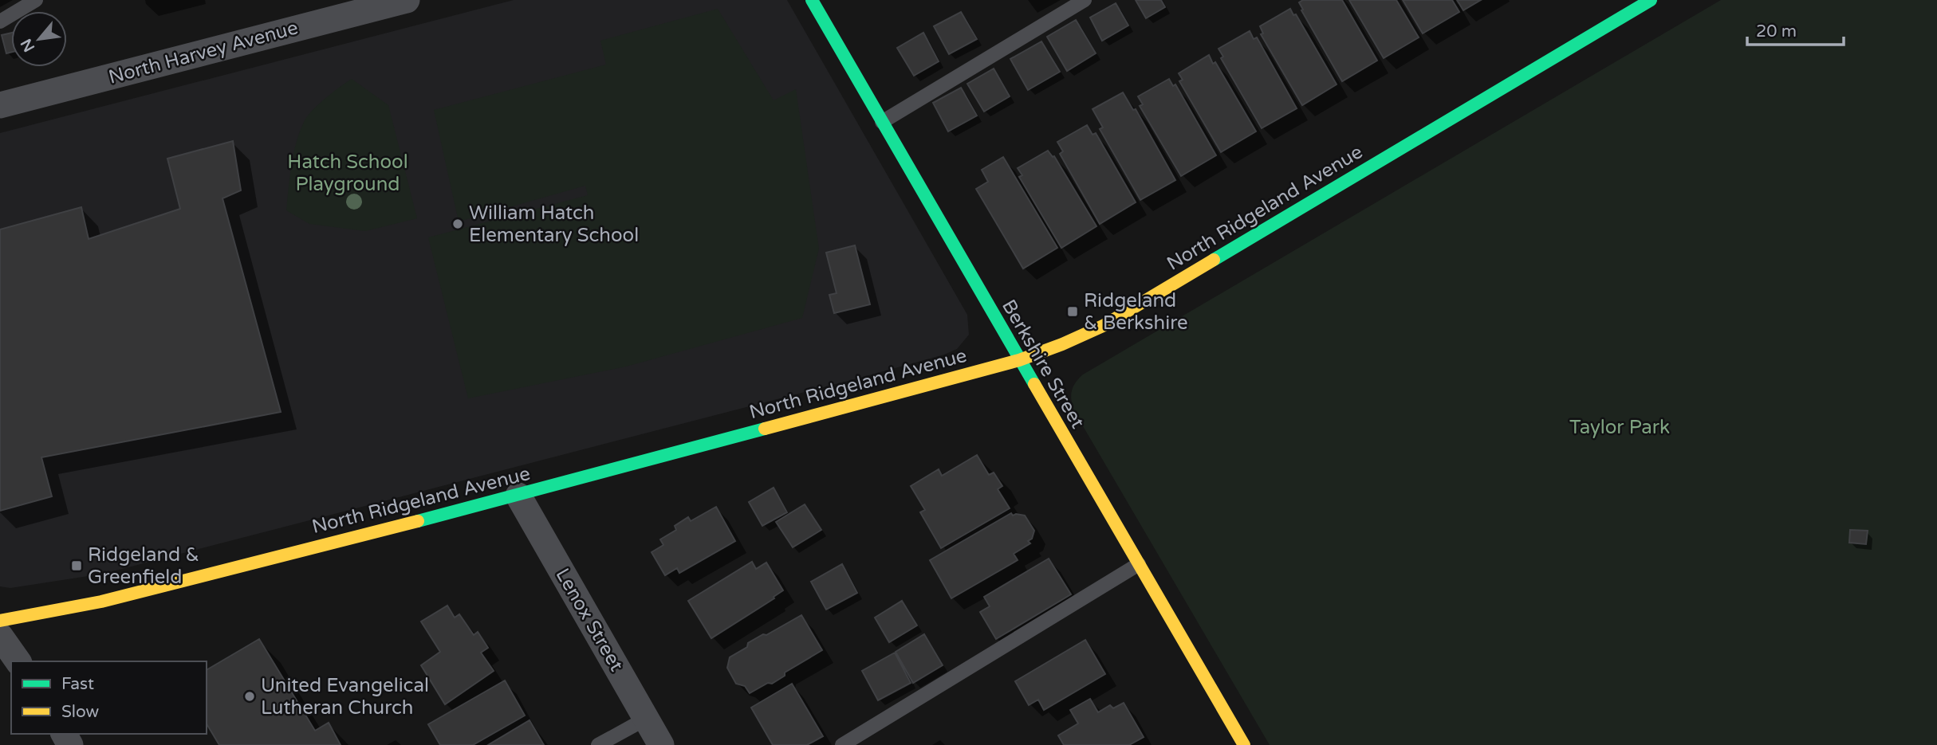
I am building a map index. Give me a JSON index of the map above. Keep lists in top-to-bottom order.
{
  "streets": {
    "street": [
      "North Harvey Avenue",
      "North Ridgeland Avenue",
      "Berkshire Street",
      "Lenox Street"
    ]
  },
  "crossings": [
    ["North Ridgeland Avenue", "Berkshire Street"],
    ["North Ridgeland Avenue", "Lenox Street"]
  ],
  "parks": ["Hatch School Playground", "Taylor Park"],
  "places": {
    "other": ["William Hatch Elementary School", "United Evangelical Lutheran Church"],
    "transit": ["Ridgeland & Berkshire", "Ridgeland & Greenfield"]
  },
  "legend": ["Fast", "Slow"],
  "scale_bar": "20 m",
  "north": "bottom left"
}
